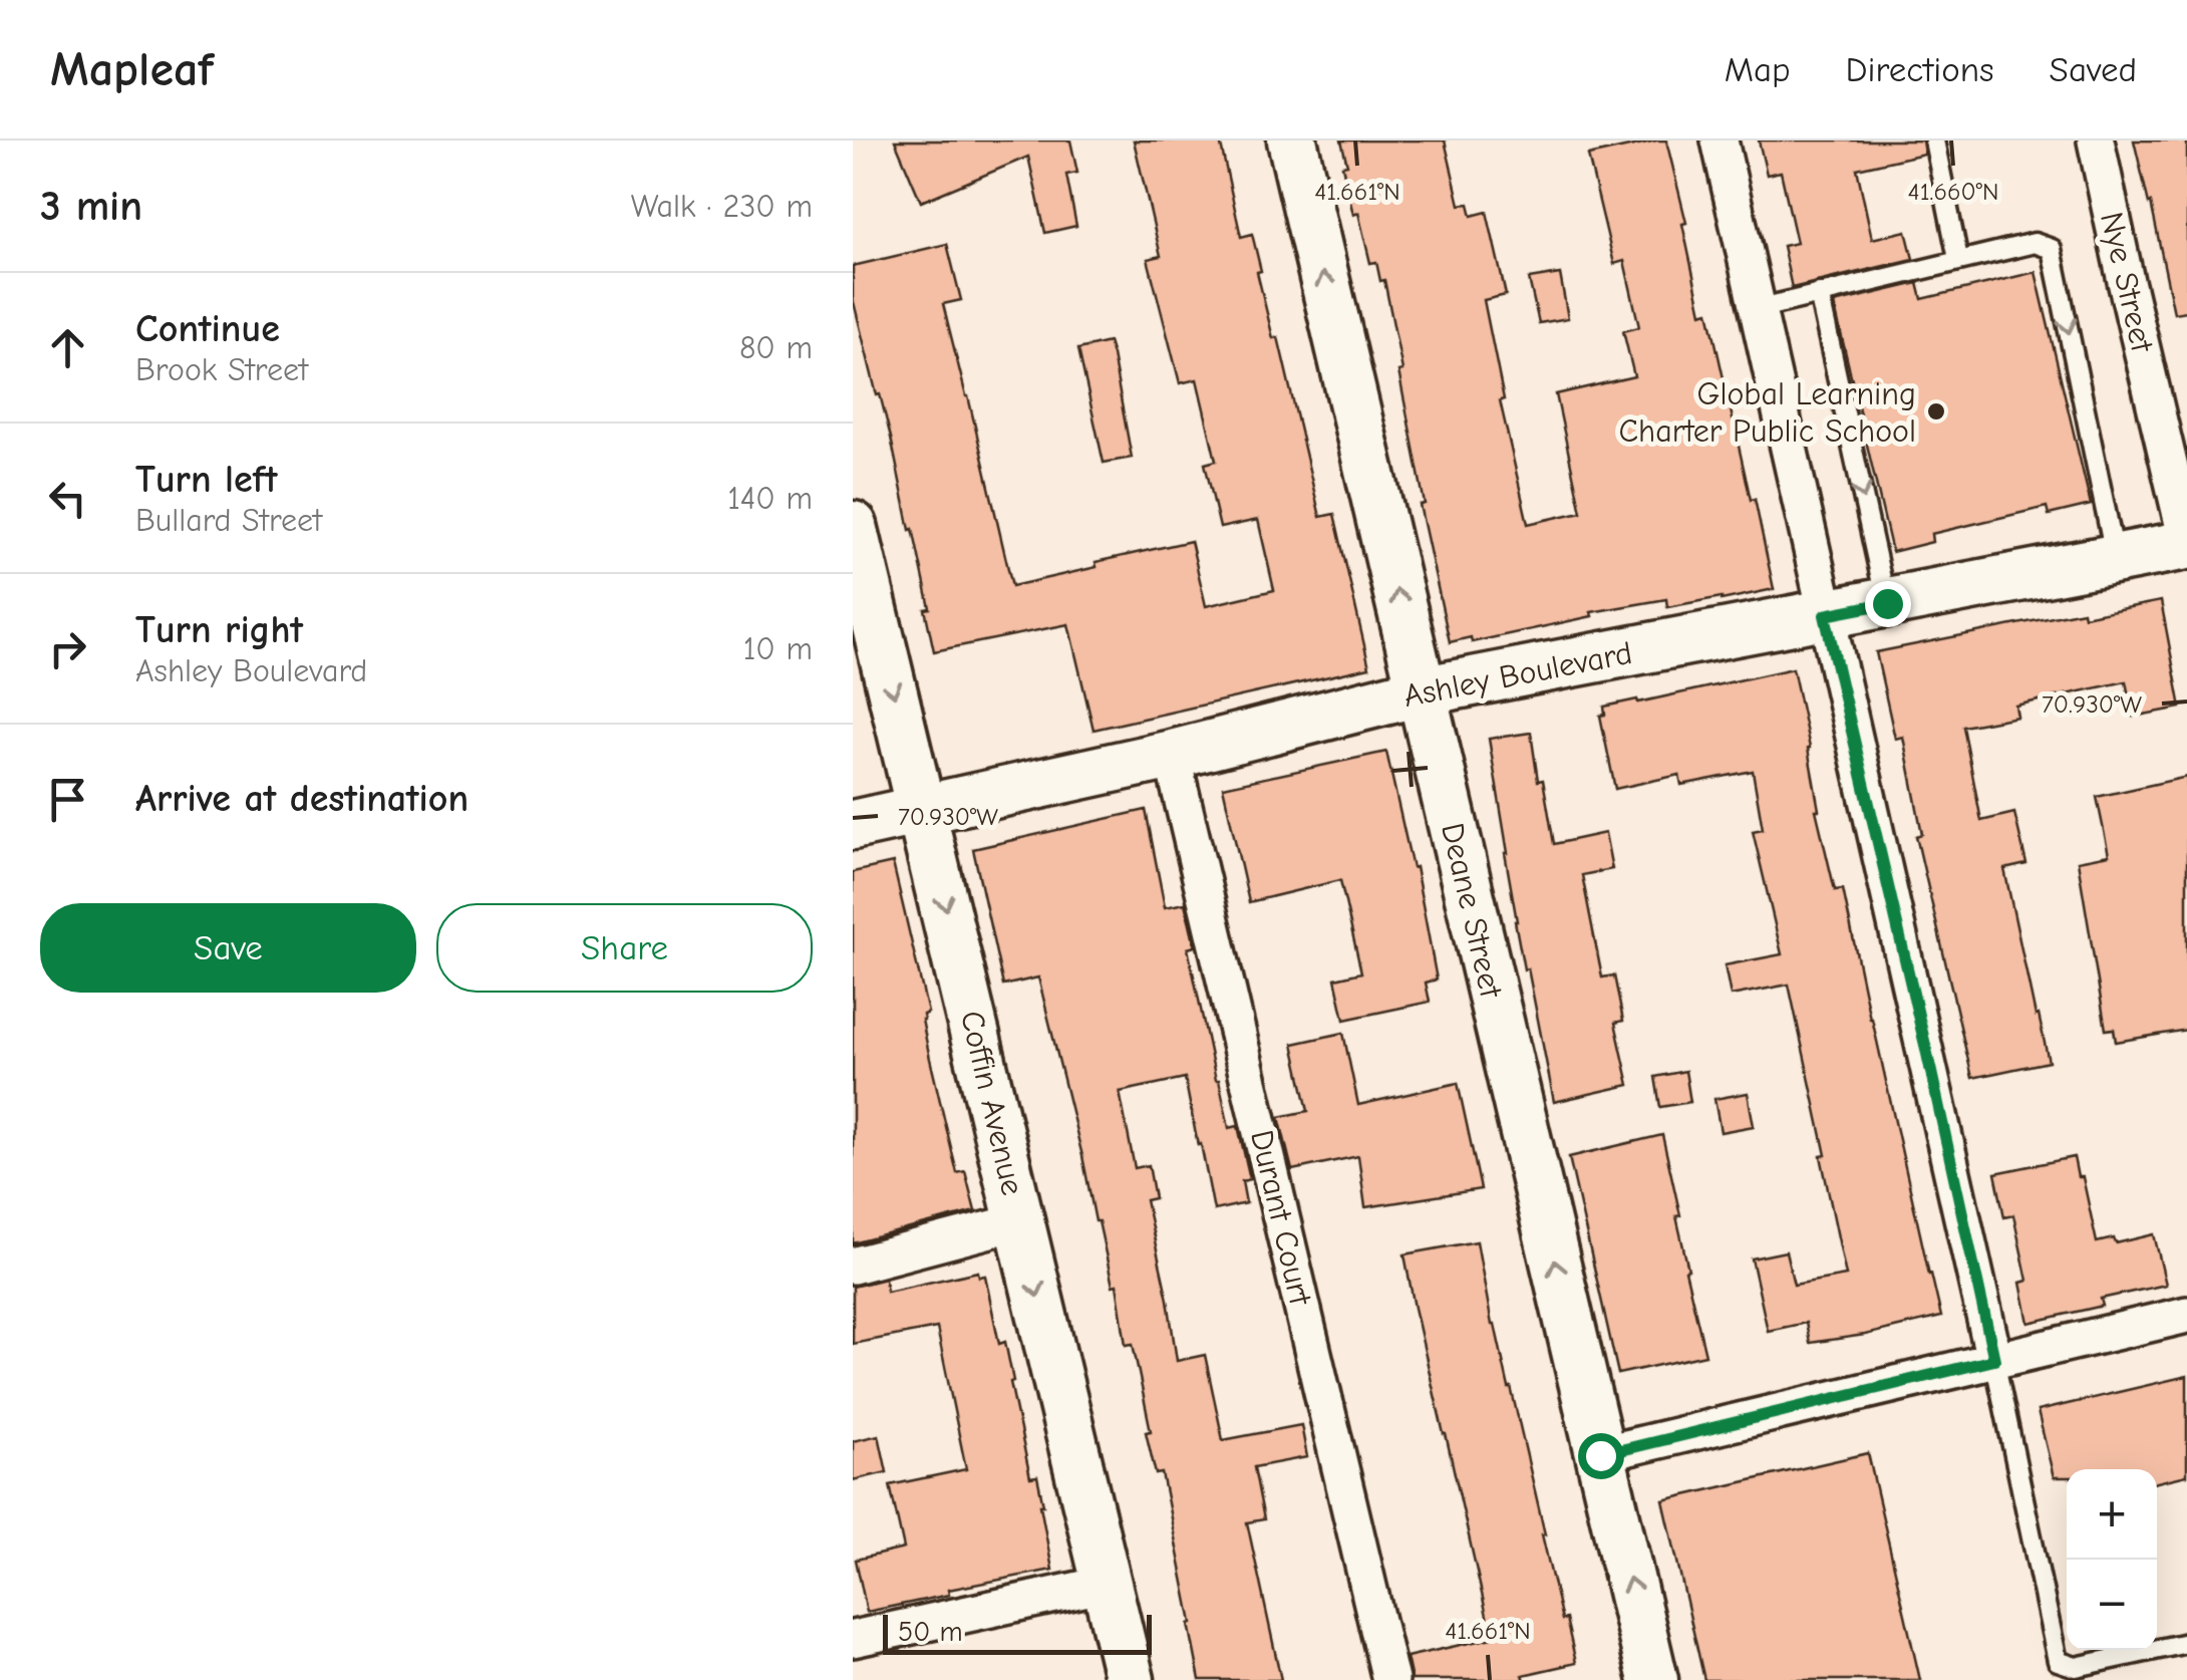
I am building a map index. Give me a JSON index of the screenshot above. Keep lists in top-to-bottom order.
{
  "streets": {
    "main road": ["Ashley Boulevard", "Deane Street", "Coffin Avenue"],
    "street": ["Nye Street", "Durant Court"]
  },
  "crossings": [
    ["Nye Street", "Ashley Boulevard"],
    ["Ashley Boulevard", "Deane Street"],
    ["Ashley Boulevard", "Coffin Avenue"],
    ["Ashley Boulevard", "Durant Court"]
  ],
  "one_way": ["Deane Street", "Coffin Avenue"],
  "places": ["Global Learning Charter Public School"],
  "scale_bar": "50 m",
  "page": {
    "header": "Mapleaf",
    "nav": ["Map", "Directions", "Saved"],
    "heading": ["3 min", "Walk · 230 m"],
    "list": [
      ["Continue", "Brook Street", "80 m"],
      ["Turn left", "Bullard Street", "140 m"],
      ["Turn right", "Ashley Boulevard", "10 m"],
      "Arrive at destination"
    ],
    "buttons": ["Save", "Share"],
    "map_buttons": ["+", "−"],
    "scale": "50 m"
  },
  "coordinates": ["41.661°N", "41.660°N", "70.930°W"]
}
